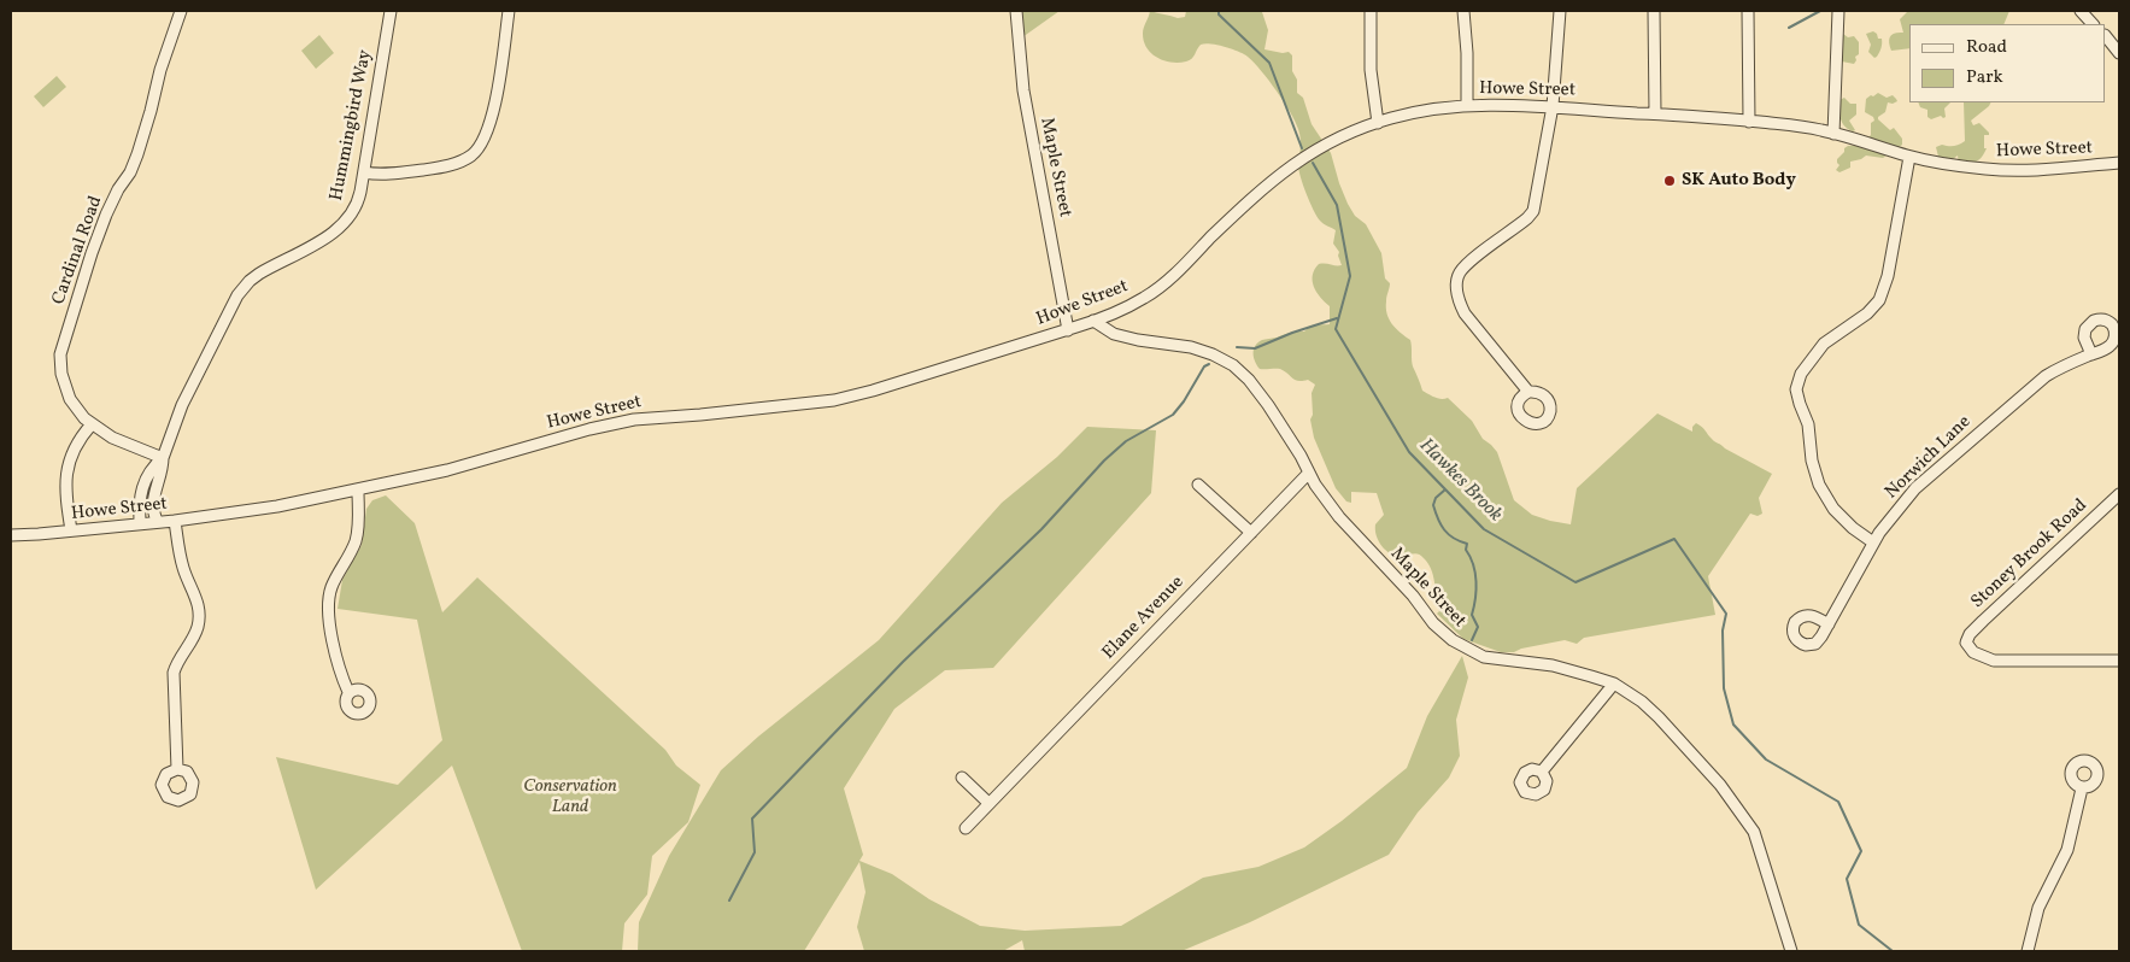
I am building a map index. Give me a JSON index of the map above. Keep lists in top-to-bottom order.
{
  "streets": {
    "street": [
      "Howe Street",
      "Hummingbird Way",
      "Maple Street",
      "Cardinal Road",
      "Norwich Lane",
      "Stoney Brook Road",
      "Elane Avenue"
    ]
  },
  "crossings": [
    ["Howe Street", "Hummingbird Way"],
    ["Howe Street", "Maple Street"],
    ["Hummingbird Way", "Cardinal Road"],
    ["Maple Street", "Elane Avenue"]
  ],
  "water": ["Hawkes Brook"],
  "parks": ["Conservation Land"],
  "places": ["SK Auto Body"],
  "legend": ["Road", "Park"]
}
